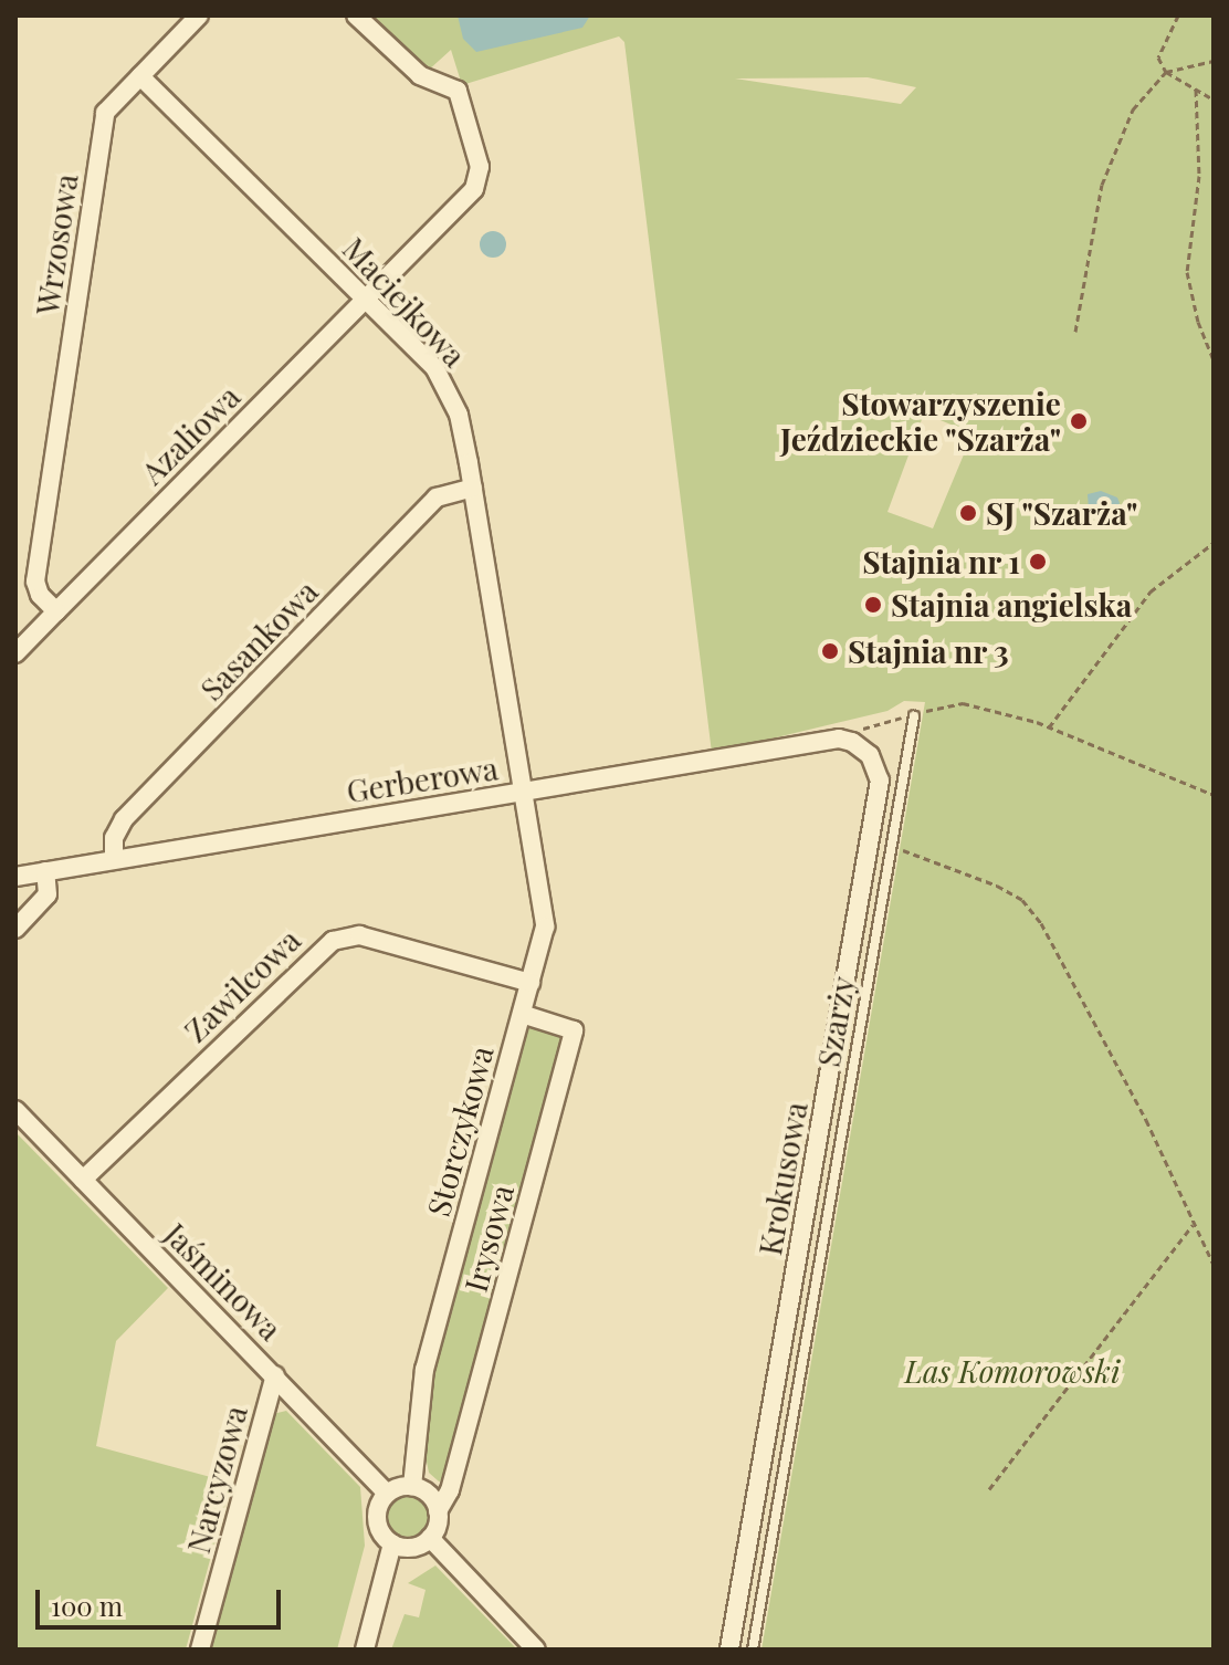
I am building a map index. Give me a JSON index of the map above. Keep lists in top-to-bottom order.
{
  "streets": {
    "street": [
      "Wrzosowa",
      "Maciejkowa",
      "Azaliowa",
      "Sasankowa",
      "Gerberowa",
      "Zawilcowa",
      "Storczykowa",
      "Krokusowa",
      "Irysowa",
      "Jaśminowa",
      "Narcyzowa"
    ],
    "lane": ["Szarży"]
  },
  "crossings": [
    ["Wrzosowa", "Maciejkowa"],
    ["Wrzosowa", "Azaliowa"],
    ["Maciejkowa", "Azaliowa"],
    ["Maciejkowa", "Sasankowa"],
    ["Maciejkowa", "Gerberowa"],
    ["Maciejkowa", "Storczykowa"],
    ["Sasankowa", "Gerberowa"],
    ["Gerberowa", "Storczykowa"],
    ["Gerberowa", "Krokusowa"],
    ["Zawilcowa", "Storczykowa"],
    ["Zawilcowa", "Jaśminowa"],
    ["Storczykowa", "Irysowa"],
    ["Storczykowa", "Jaśminowa"],
    ["Irysowa", "Jaśminowa"],
    ["Jaśminowa", "Narcyzowa"]
  ],
  "parks": ["Las Komorowski"],
  "places": [
    "Stowarzyszenie Jeździeckie \"Szarża\"",
    "SJ \"Szarża\"",
    "Stajnia nr 1",
    "Stajnia angielska",
    "Stajnia nr 3"
  ],
  "scale_bar": "100 m"
}
